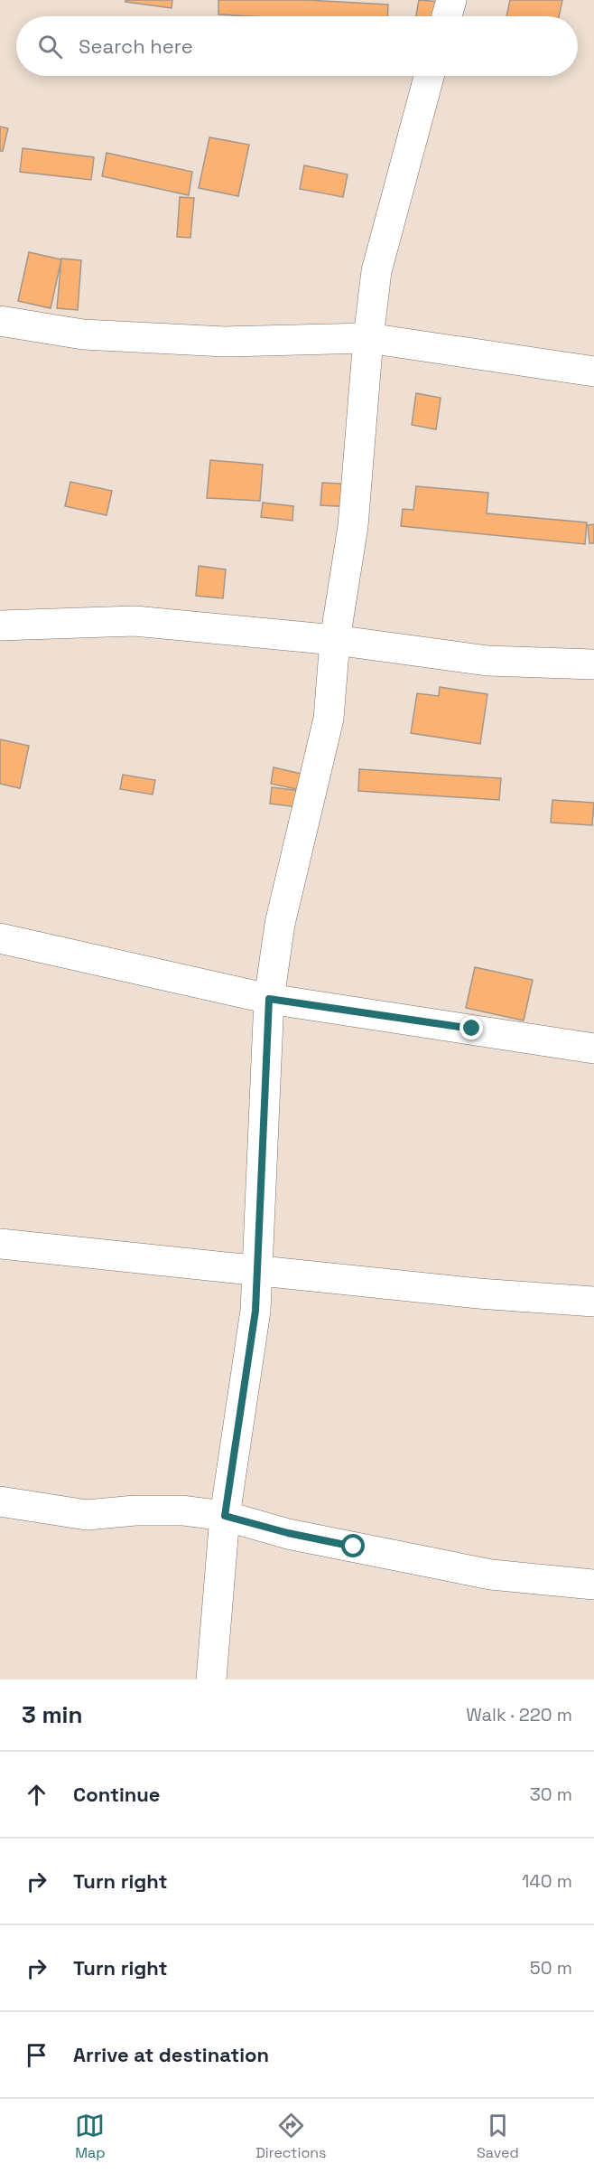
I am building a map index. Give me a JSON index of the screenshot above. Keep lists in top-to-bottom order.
{
  "page": {
    "search": "Search here",
    "heading": ["3 min", "Walk · 220 m"],
    "list": [
      ["Continue", "30 m"],
      ["Turn right", "140 m"],
      ["Turn right", "50 m"],
      "Arrive at destination"
    ],
    "nav": ["Map", "Directions", "Saved"]
  }
}
